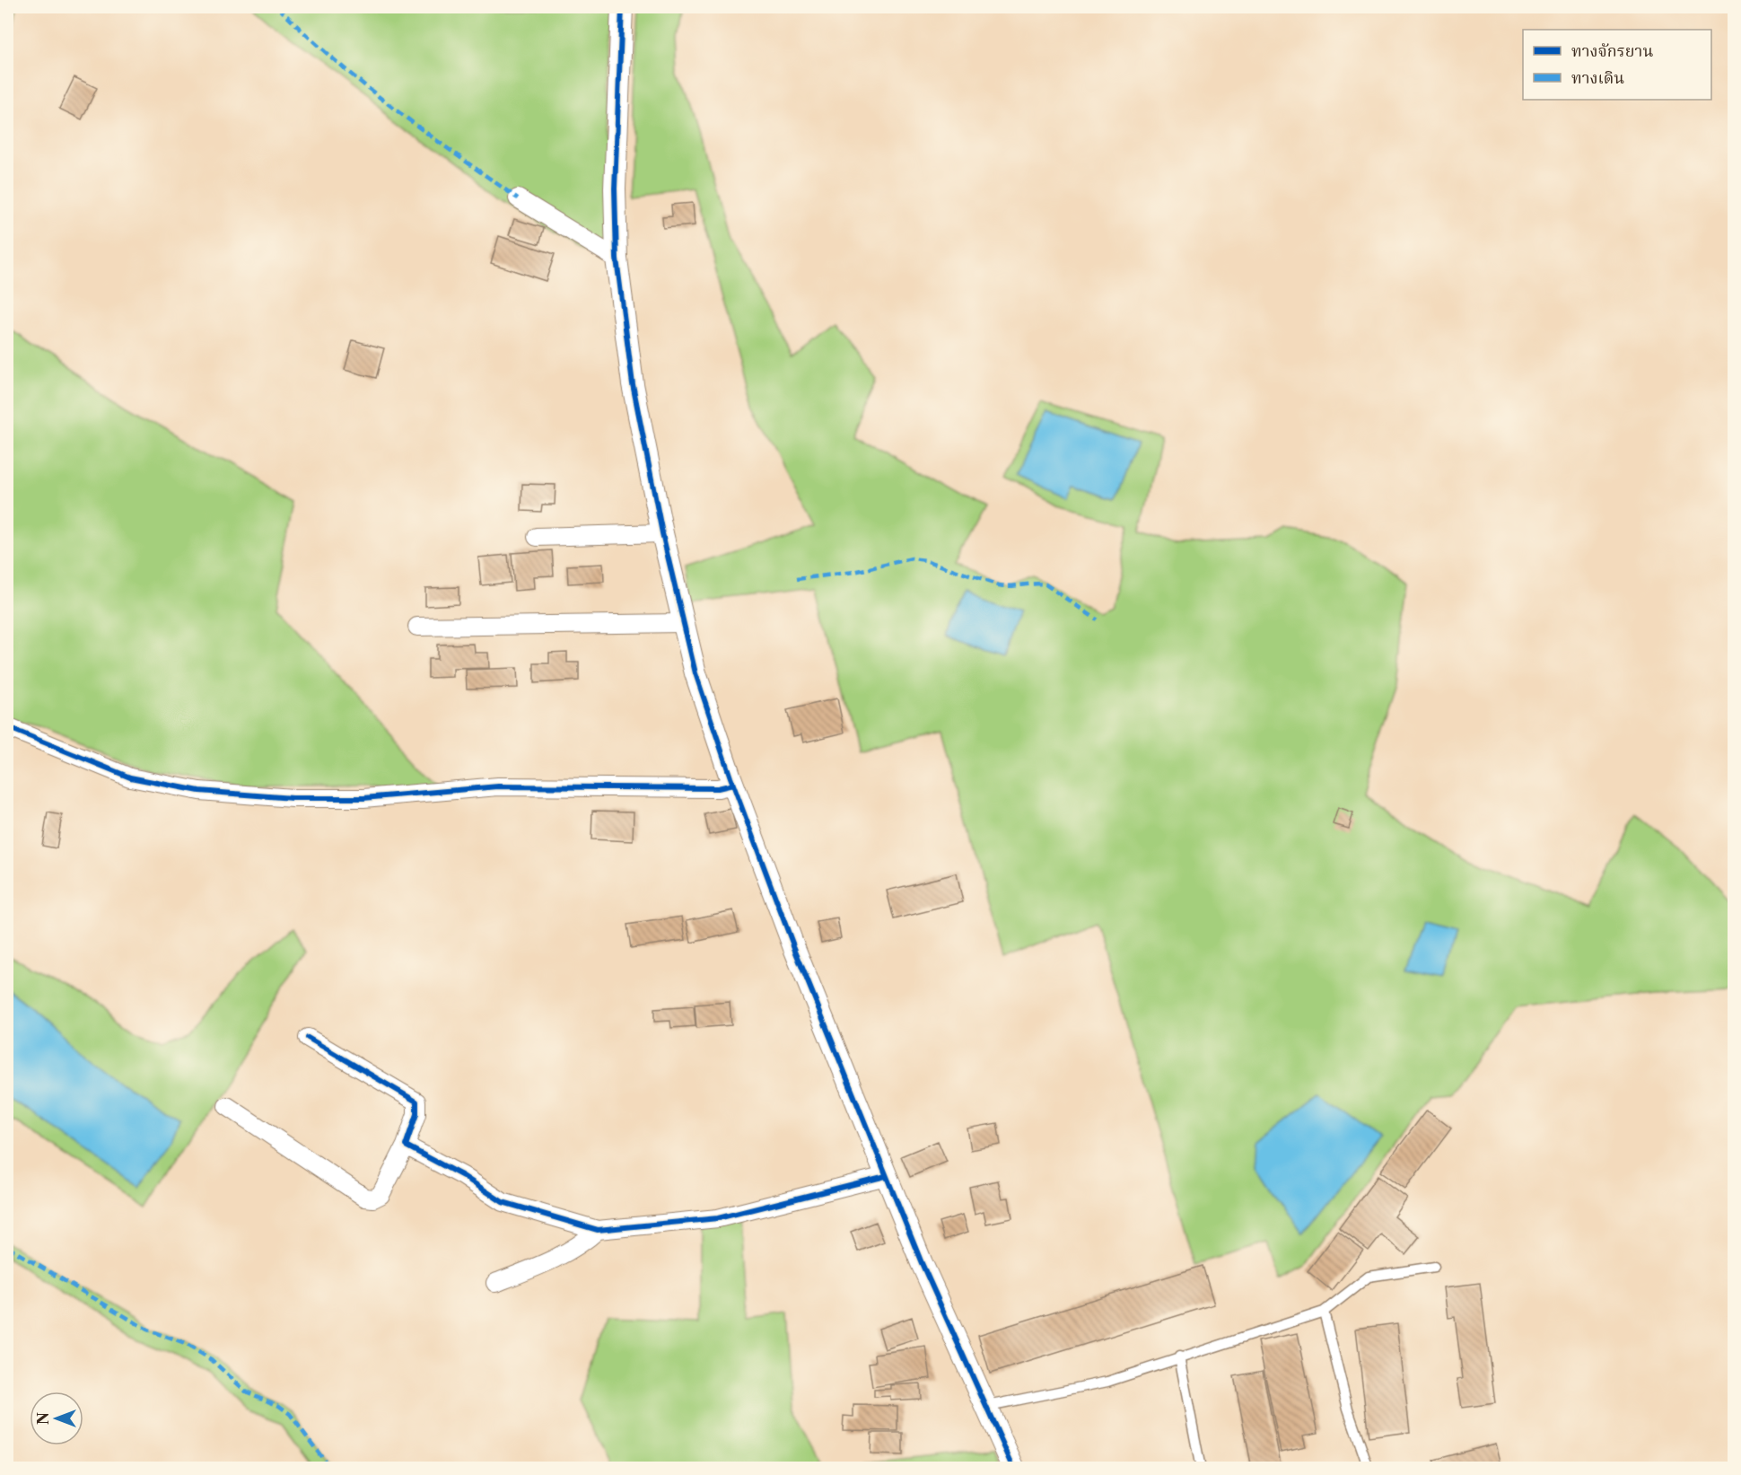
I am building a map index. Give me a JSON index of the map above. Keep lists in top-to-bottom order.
{
  "legend": ["ทางจักรยาน", "ทางเดิน"],
  "north": "left"
}
